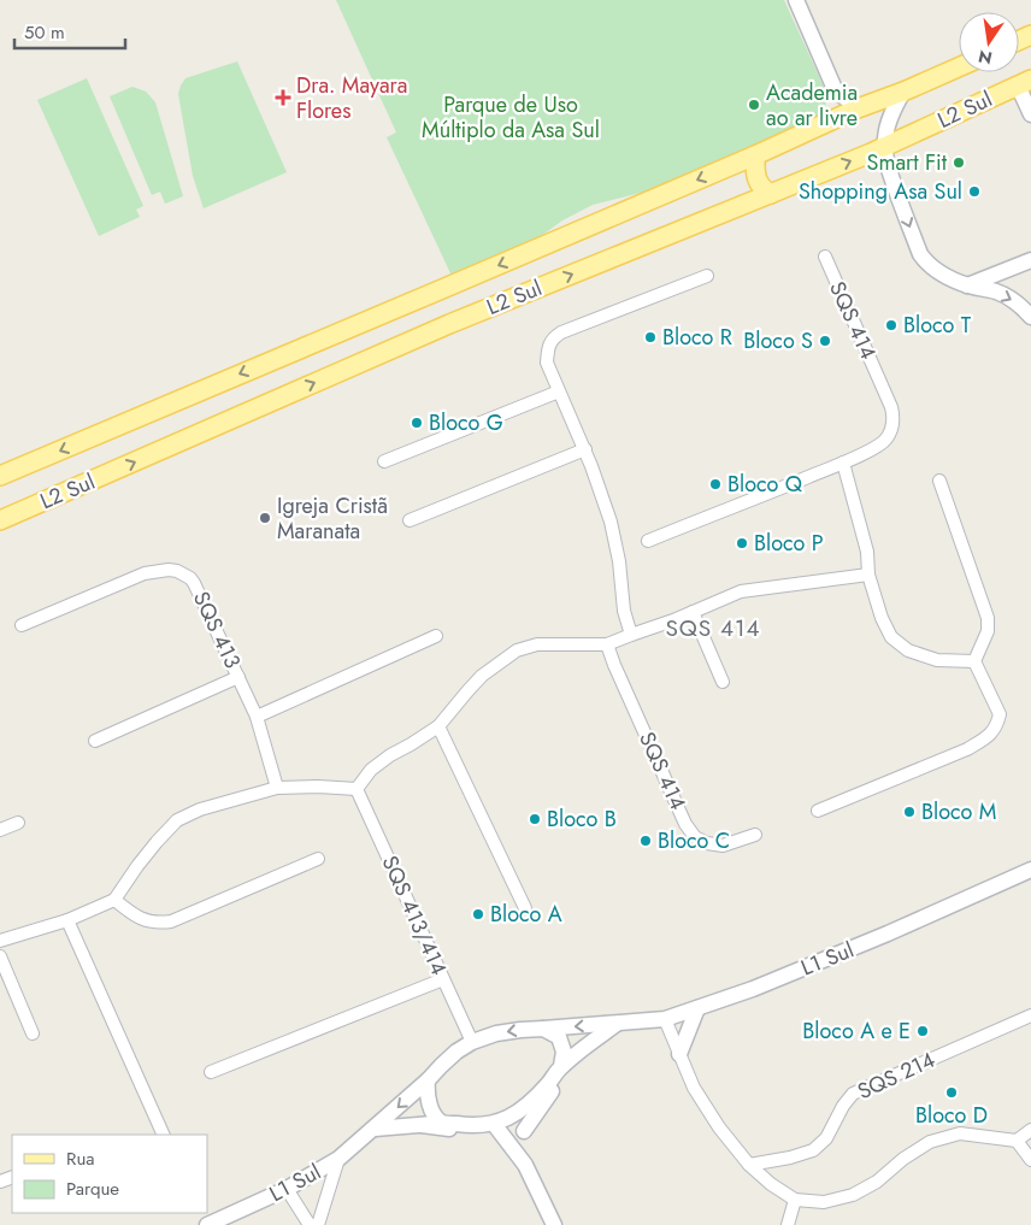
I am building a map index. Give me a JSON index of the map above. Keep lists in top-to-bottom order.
{
  "streets": {
    "main road": ["L2 Sul"],
    "street": [
      "SQS 414",
      "SQS 413",
      "SQS 413/414",
      "L1 Sul",
      "SQS 214"
    ]
  },
  "crossings": [
    ["SQS 413/414", "L1 Sul"]
  ],
  "districts": ["SQS 414"],
  "parks": ["Parque de Uso Múltiplo da Asa Sul"],
  "places": {
    "health": ["Dra. Mayara Flores"],
    "other": [
      "Academia ao ar livre",
      "Smart Fit",
      "Shopping Asa Sul",
      "Bloco T",
      "Bloco R",
      "Bloco S",
      "Bloco G",
      "Bloco Q",
      "Igreja Cristã Maranata",
      "Bloco P",
      "Bloco M",
      "Bloco B",
      "Bloco C",
      "Bloco A",
      "Bloco A e E",
      "Bloco D"
    ]
  },
  "legend": ["Rua", "Parque"],
  "scale_bar": "50 m",
  "north": "bottom"
}
